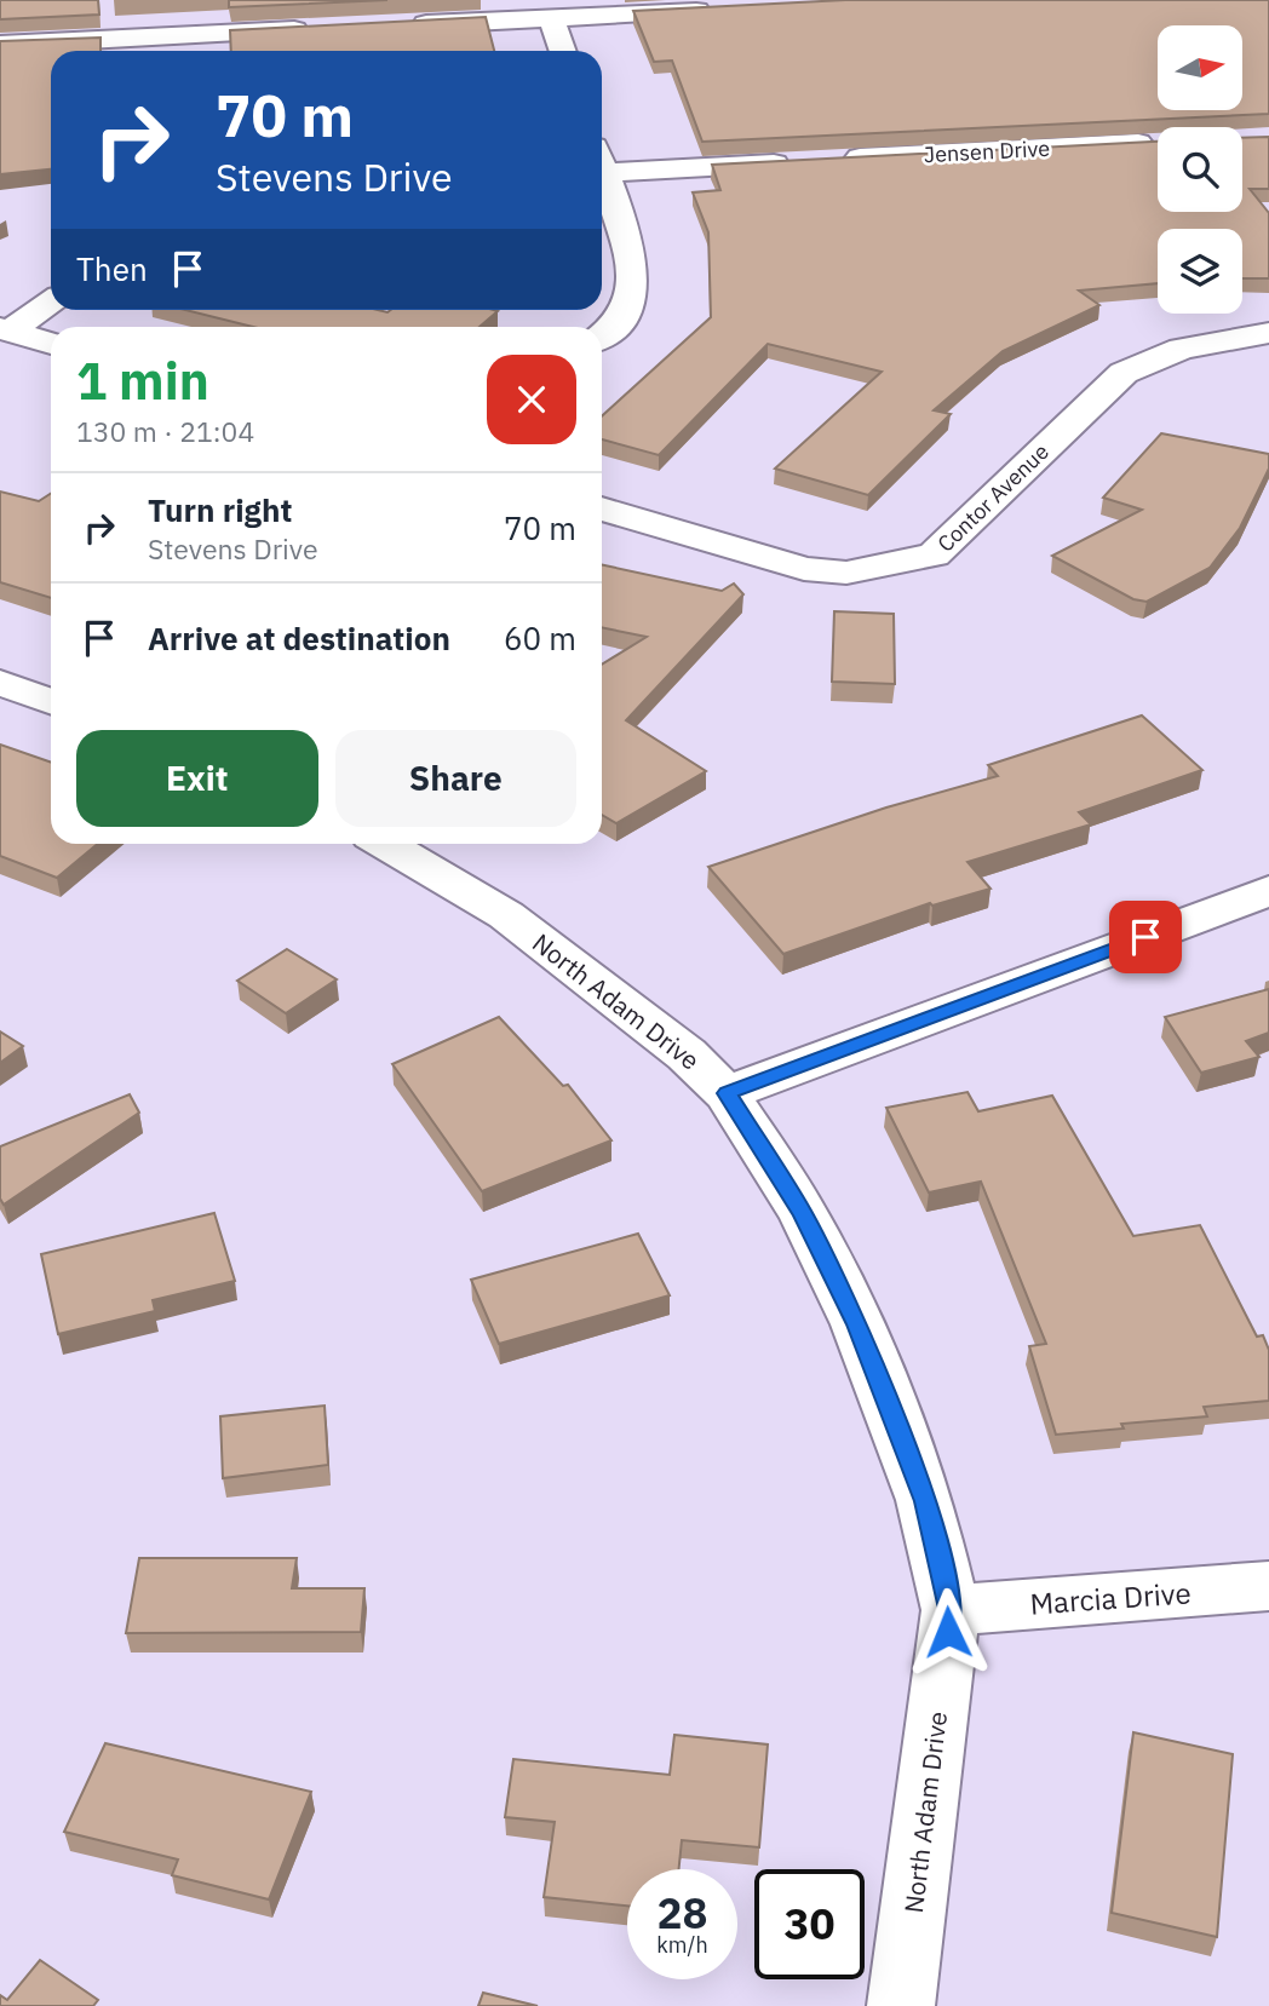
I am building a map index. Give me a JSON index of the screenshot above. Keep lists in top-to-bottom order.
{
  "streets": {
    "street": [
      "Jensen Drive",
      "Contor Avenue",
      "North Adam Drive",
      "Marcia Drive"
    ]
  },
  "crossings": [
    ["North Adam Drive", "Marcia Drive"]
  ],
  "north": "right",
  "page": {
    "turn": ["70 m", "Stevens Drive"],
    "then": "Then",
    "heading": ["1 min", "130 m · 21:04"],
    "list": [
      {
        "name": "Turn right",
        "note": "Stevens Drive",
        "value": "70 m"
      },
      {
        "name": "Arrive at destination",
        "value": "60 m"
      }
    ],
    "buttons": ["Exit", "Share"],
    "speed": "28 km/h",
    "limit": "30"
  }
}
